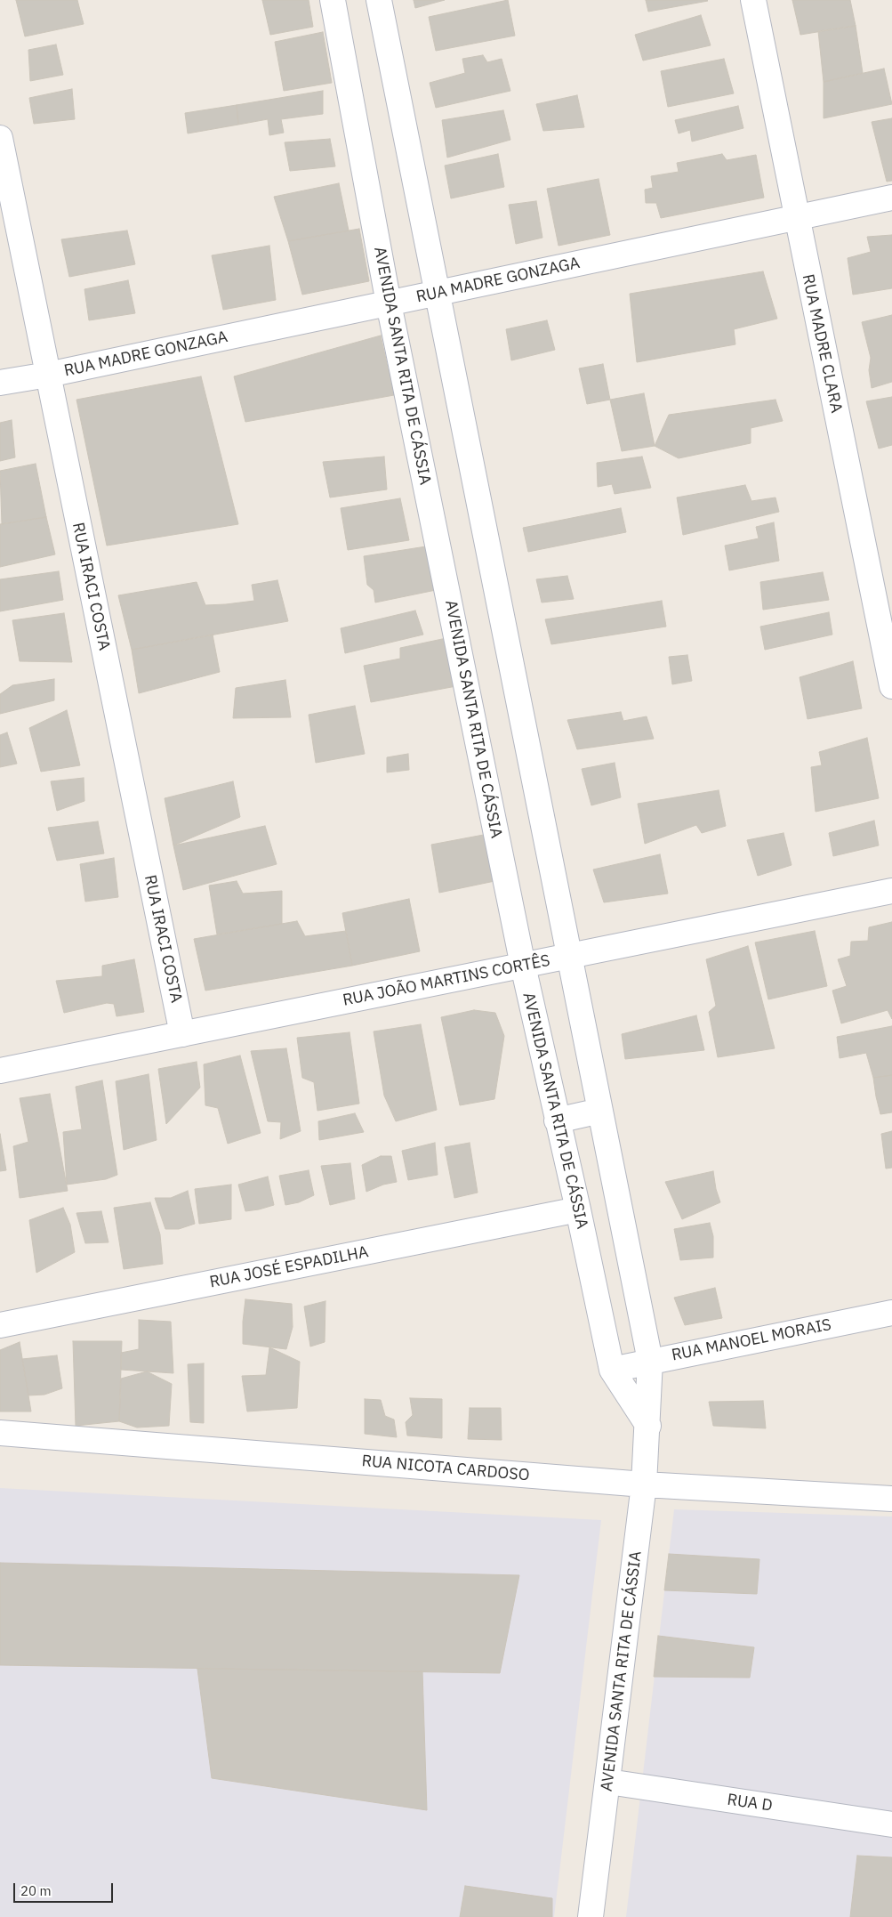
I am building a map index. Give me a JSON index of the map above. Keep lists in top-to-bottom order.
{
  "streets": {
    "street": [
      "RUA MADRE GONZAGA",
      "RUA MADRE CLARA",
      "AVENIDA SANTA RITA DE CÁSSIA",
      "RUA IRACI COSTA",
      "RUA JOÃO MARTINS CORTÊS",
      "RUA JOSÉ ESPADILHA",
      "RUA MANOEL MORAIS",
      "RUA NICOTA CARDOSO",
      "RUA D"
    ]
  },
  "crossings": [
    ["RUA MADRE GONZAGA", "RUA MADRE CLARA"],
    ["RUA MADRE GONZAGA", "AVENIDA SANTA RITA DE CÁSSIA"],
    ["RUA MADRE GONZAGA", "RUA IRACI COSTA"],
    ["AVENIDA SANTA RITA DE CÁSSIA", "RUA JOÃO MARTINS CORTÊS"],
    ["AVENIDA SANTA RITA DE CÁSSIA", "RUA JOSÉ ESPADILHA"],
    ["AVENIDA SANTA RITA DE CÁSSIA", "RUA MANOEL MORAIS"],
    ["AVENIDA SANTA RITA DE CÁSSIA", "RUA NICOTA CARDOSO"],
    ["AVENIDA SANTA RITA DE CÁSSIA", "RUA D"],
    ["RUA IRACI COSTA", "RUA JOÃO MARTINS CORTÊS"]
  ],
  "scale_bar": "20 m"
}
